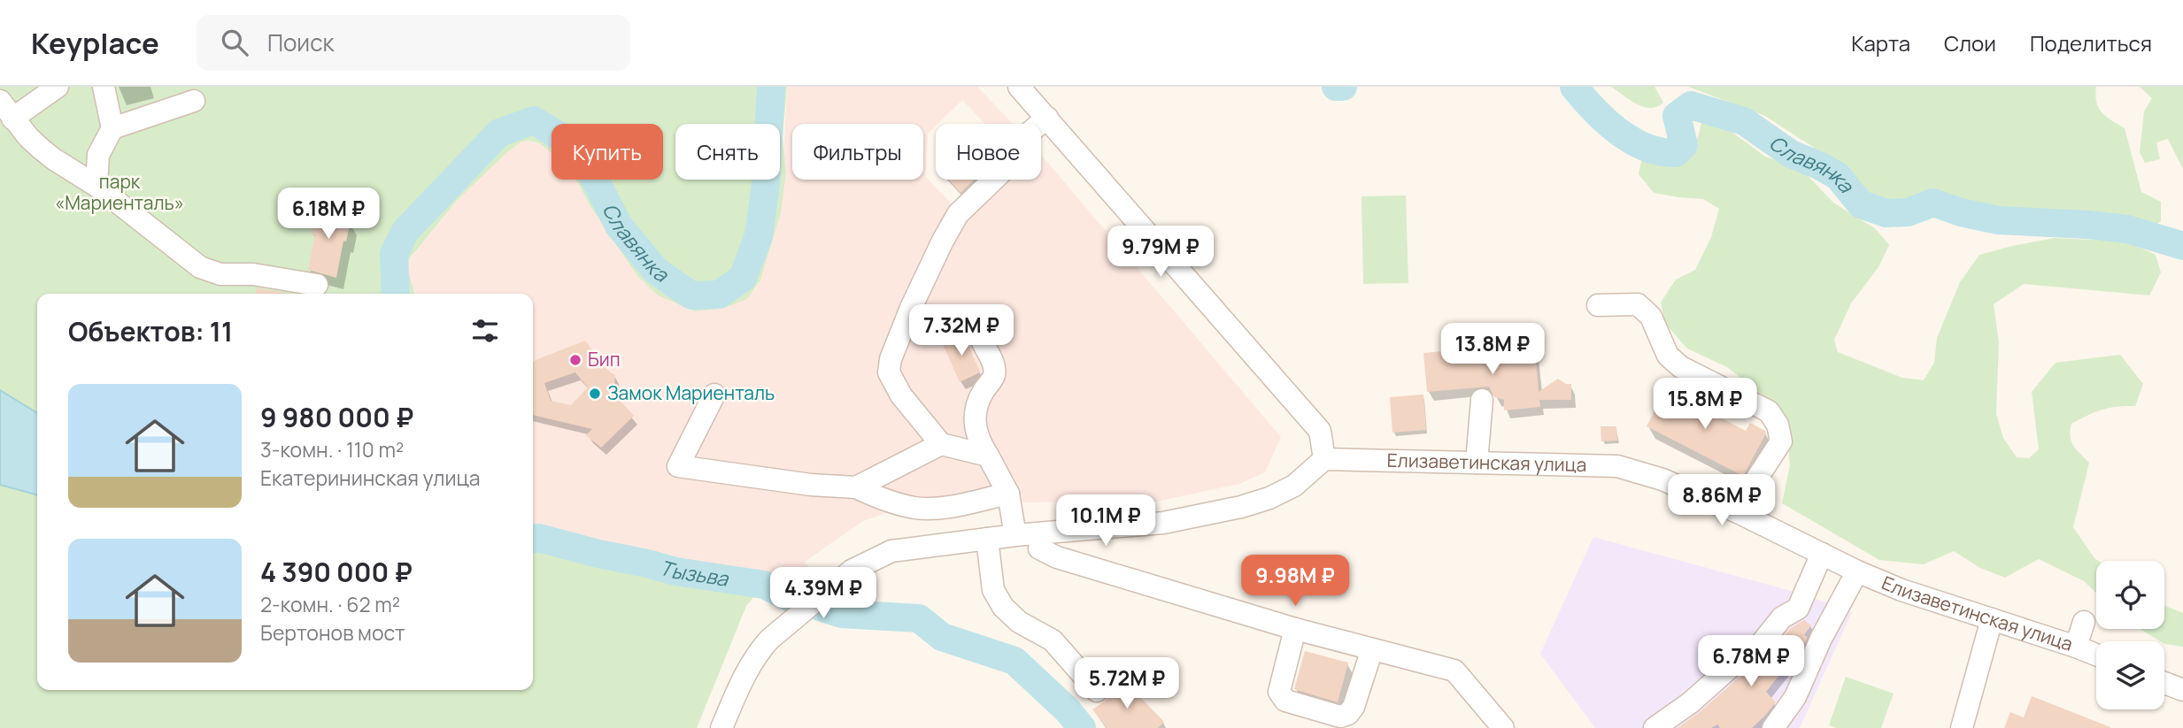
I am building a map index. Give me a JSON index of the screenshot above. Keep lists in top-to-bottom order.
{
  "streets": {
    "street": ["Елизаветинская улица"]
  },
  "water": ["Славянка", "Тызьва"],
  "parks": ["парк «Мариенталь»"],
  "places": ["Бип", "Замок Мариенталь"],
  "page": {
    "header": "Keyplace",
    "search": "Поиск",
    "nav": ["Карта", "Слои", "Поделиться"],
    "chip": [
      "Купить",
      "Снять",
      "Фильтры",
      "Новое"
    ],
    "price": [
      "6.18M ₽",
      "9.79M ₽",
      "7.32M ₽",
      "13.8M ₽",
      "15.8M ₽",
      "8.86M ₽",
      "10.1M ₽",
      "9.98M ₽",
      "4.39M ₽",
      "6.78M ₽",
      "5.72M ₽"
    ],
    "heading": "Объектов: 11",
    "list": [
      {
        "name": "9 980 000 ₽",
        "note": "3-комн. · 110 m² · Екатерининская улица"
      },
      {
        "name": "4 390 000 ₽",
        "note": "2-комн. · 62 m² · Бертонов мост"
      }
    ]
  }
}
